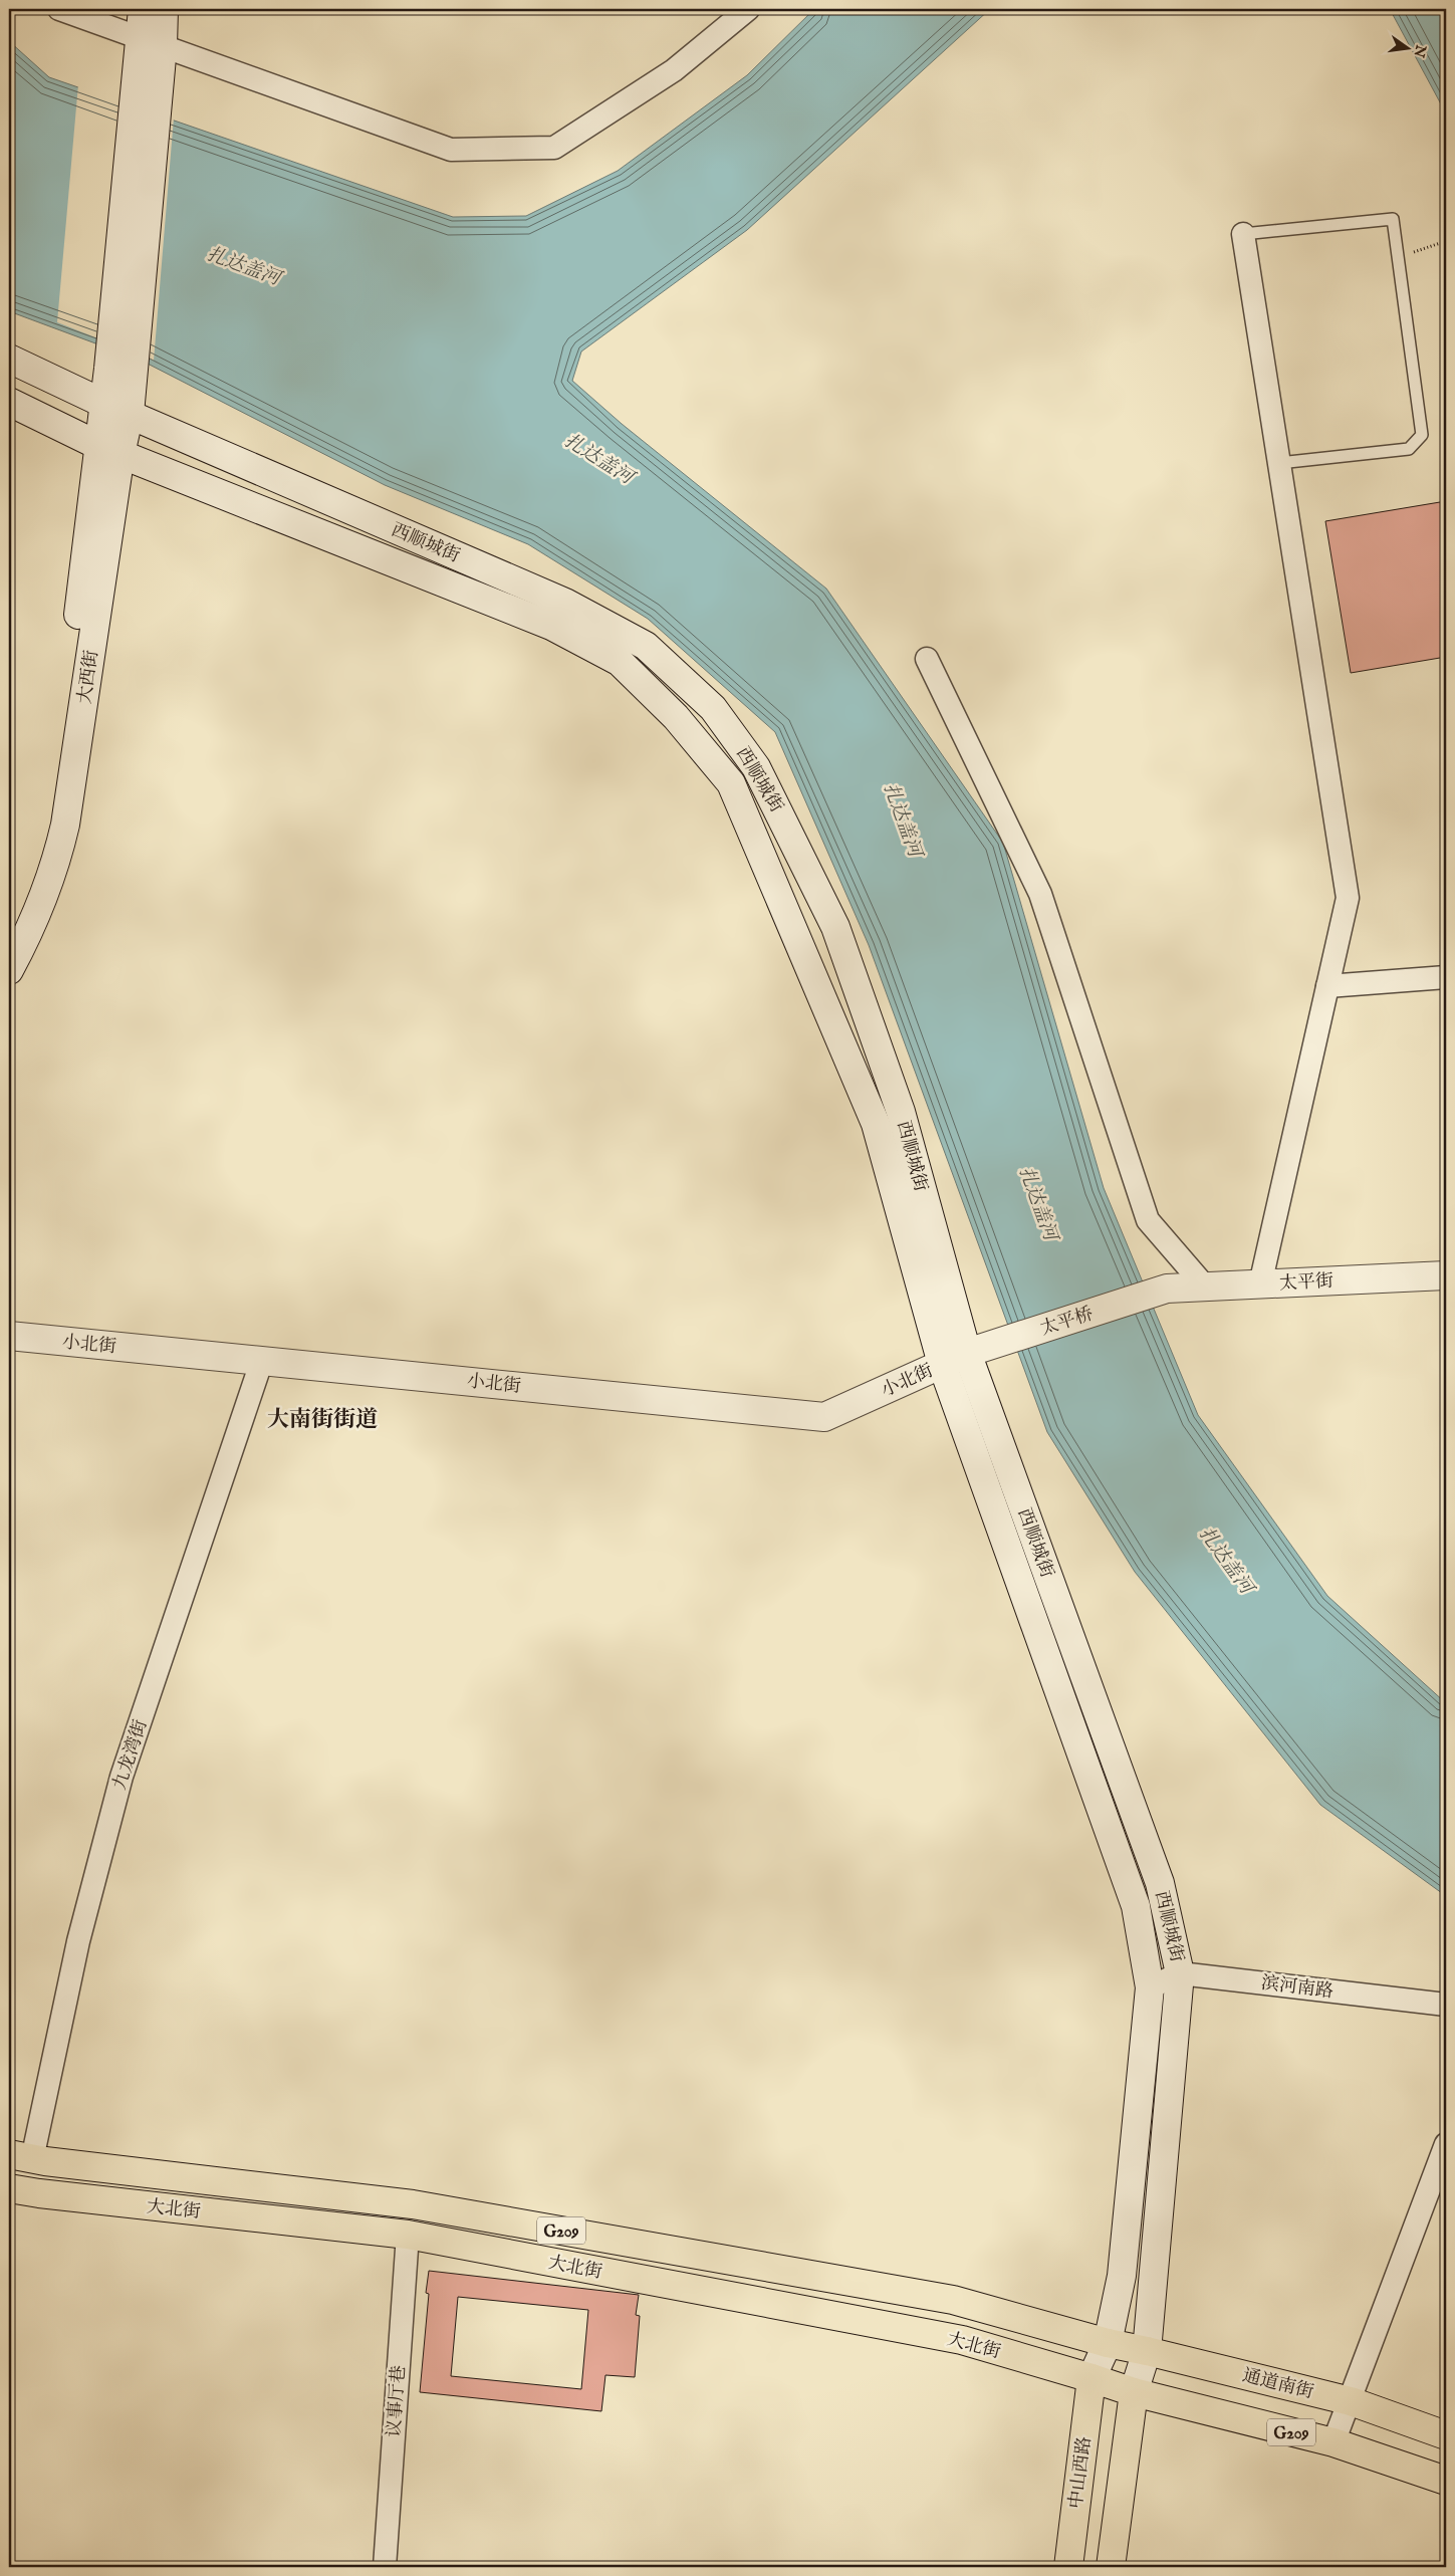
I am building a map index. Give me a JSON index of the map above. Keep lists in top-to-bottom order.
{
  "streets": {
    "main road": [
      "西顺城街",
      "大西街",
      "太平街",
      "太平桥",
      "小北街",
      "大北街",
      "G209",
      "通道南街",
      "中山西路"
    ],
    "street": ["九龙湾街", "滨河南路", "议事厅巷"]
  },
  "crossings": [
    ["西顺城街", "大西街"],
    ["西顺城街", "太平桥"],
    ["西顺城街", "小北街"],
    ["西顺城街", "滨河南路"],
    ["西顺城街", "大北街"],
    ["西顺城街", "G209"],
    ["西顺城街", "通道南街"],
    ["西顺城街", "中山西路"],
    ["太平街", "太平桥"],
    ["太平桥", "小北街"],
    ["小北街", "九龙湾街"],
    ["九龙湾街", "大北街"],
    ["大北街", "G209"],
    ["大北街", "通道南街"],
    ["大北街", "议事厅巷"],
    ["大北街", "中山西路"]
  ],
  "districts": ["大南街街道"],
  "water": ["扎达盖河"],
  "north": "right"
}
